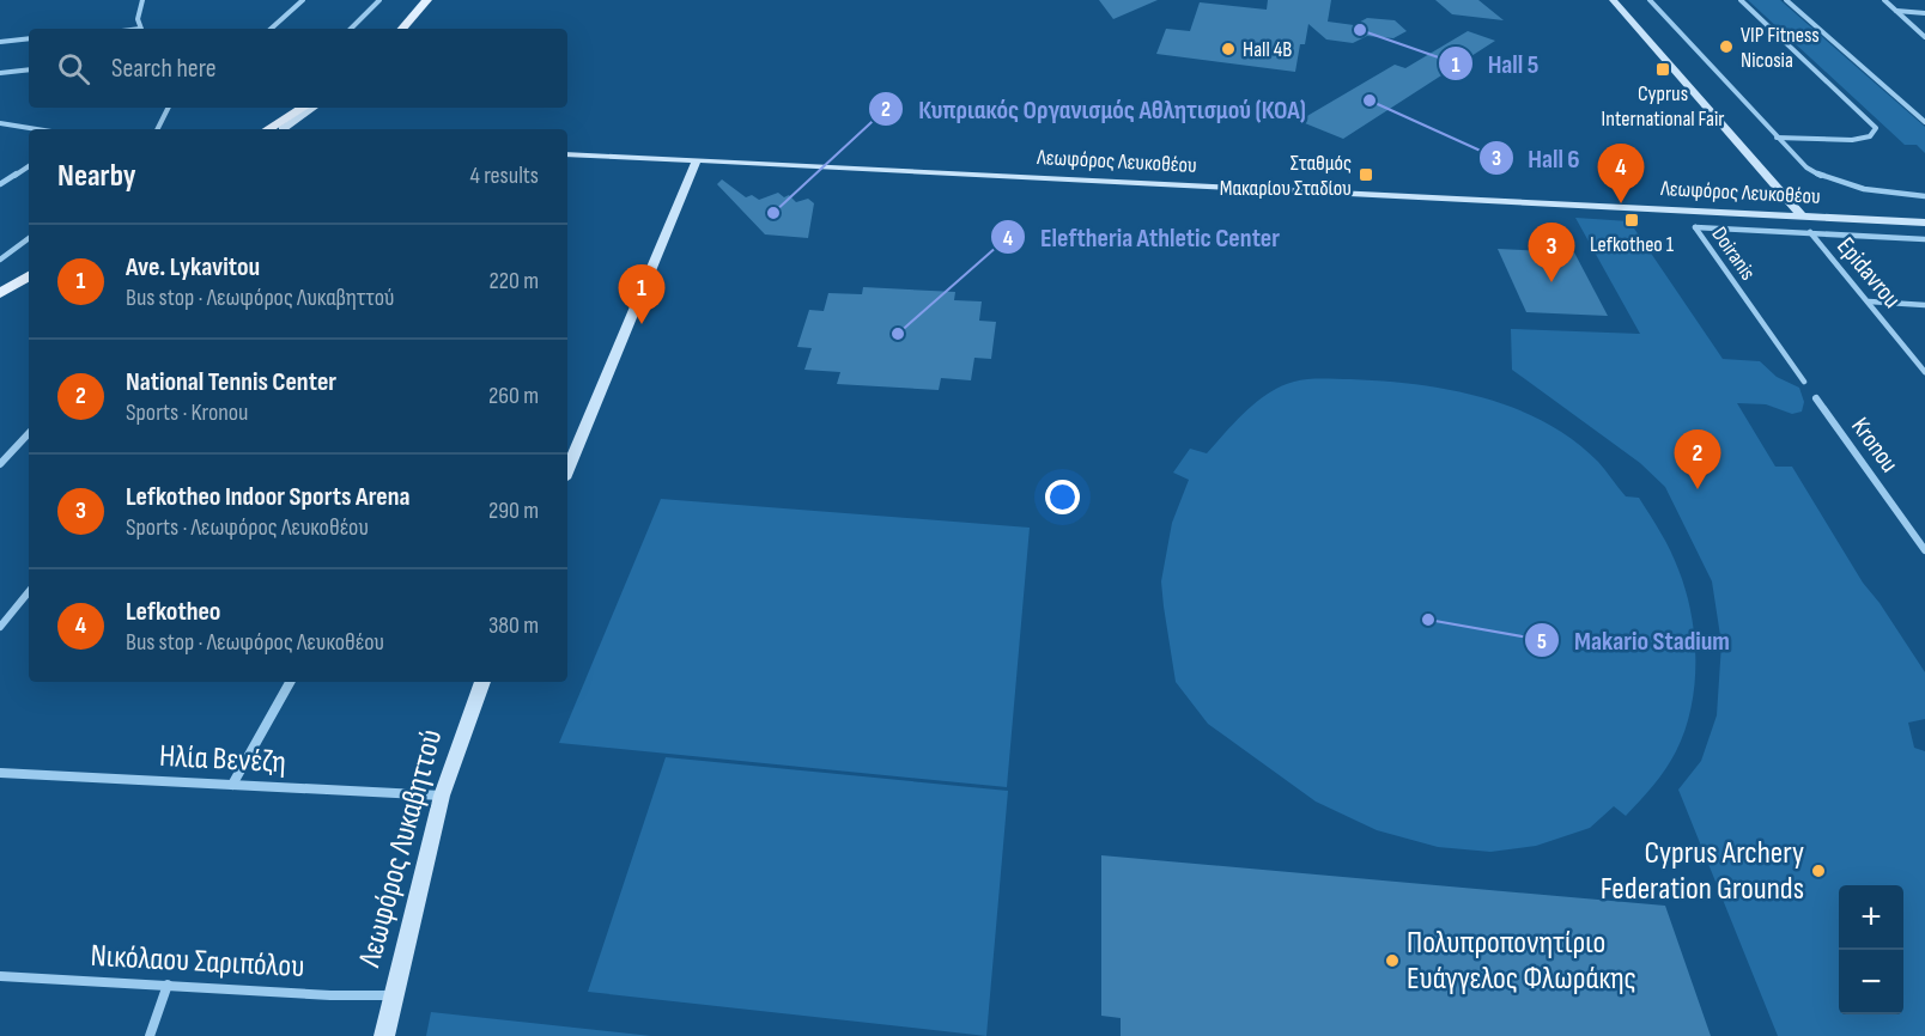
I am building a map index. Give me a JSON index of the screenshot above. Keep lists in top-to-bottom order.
{
  "streets": {
    "main road": ["Λεωφόρος Λευκοθέου", "Λεωφόρος Λυκαβηττού"],
    "street": [
      "Doiranis",
      "Epidavrou",
      "Kronou",
      "Ηλία Βενέζη",
      "Νικόλαου Σαριπόλου"
    ]
  },
  "crossings": [
    ["Doiranis", "Epidavrou"],
    ["Ηλία Βενέζη", "Λεωφόρος Λυκαβηττού"],
    ["Λεωφόρος Λυκαβηττού", "Νικόλαου Σαριπόλου"]
  ],
  "places": {
    "other": [
      "Hall 5",
      "VIP Fitness Nicosia",
      "Hall 4B",
      "Hall 6",
      "Κυπριακός Οργανισμός Αθλητισμού (ΚΟΑ)",
      "Eleftheria Athletic Center",
      "Makario Stadium",
      "Cyprus Archery Federation Grounds",
      "Πολυπροπονητίριο Ευάγγελος Φλωράκης"
    ],
    "transit": ["Cyprus International Fair", "Σταθμός Μακαρίου Σταδίου", "Lefkotheo 1"]
  },
  "page": {
    "search": "Search here",
    "heading": ["Nearby", "4 results"],
    "pins": [
      "4",
      "3",
      "1",
      "2"
    ],
    "list": [
      {
        "mark": "1",
        "name": "Ave. Lykavitou",
        "note": "Bus stop · Λεωφόρος Λυκαβηττού",
        "value": "220 m"
      },
      {
        "mark": "2",
        "name": "National Tennis Center",
        "note": "Sports · Kronou",
        "value": "260 m"
      },
      {
        "mark": "3",
        "name": "Lefkotheo Indoor Sports Arena",
        "note": "Sports · Λεωφόρος Λευκοθέου",
        "value": "290 m"
      },
      {
        "mark": "4",
        "name": "Lefkotheo",
        "note": "Bus stop · Λεωφόρος Λευκοθέου",
        "value": "380 m"
      }
    ],
    "map_buttons": ["+", "−"]
  }
}
